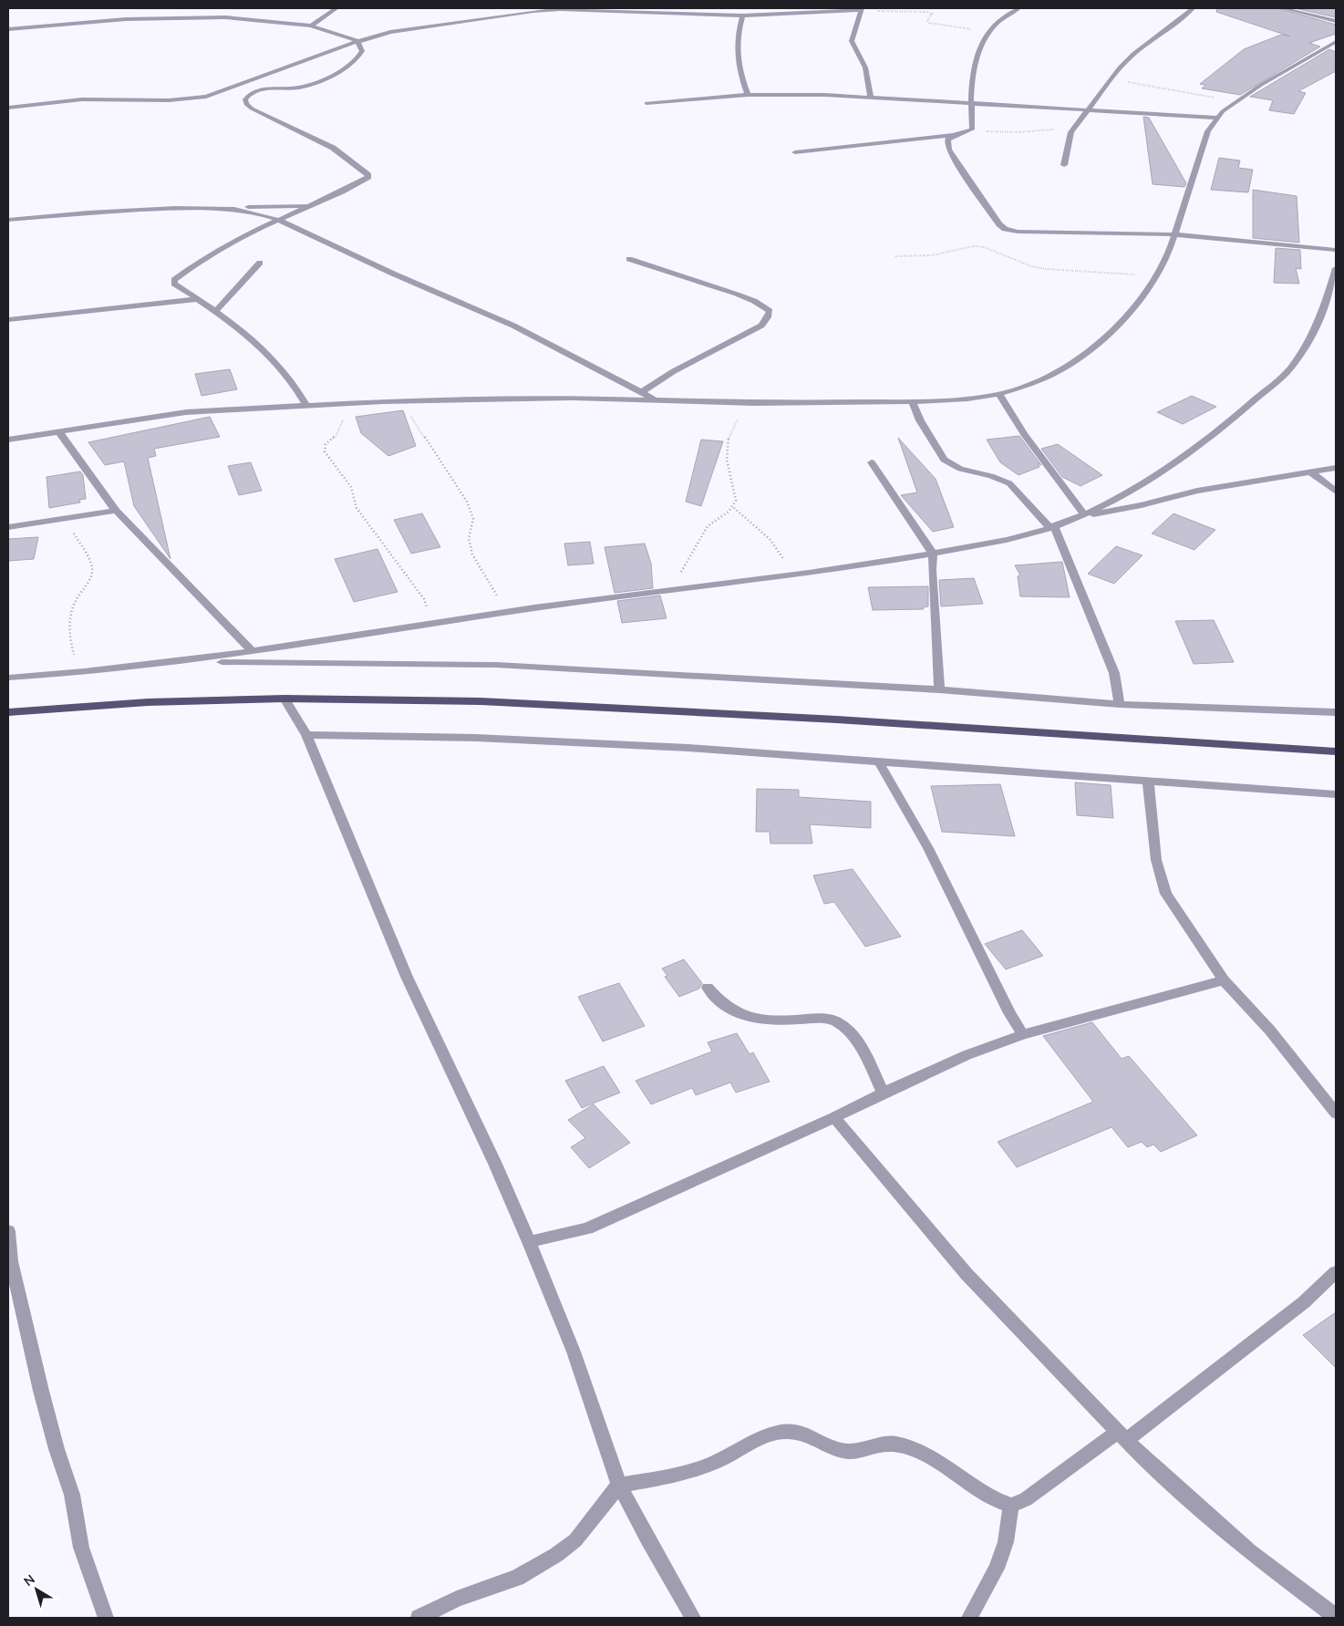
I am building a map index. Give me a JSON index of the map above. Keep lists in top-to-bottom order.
{
  "north": "top left"
}
